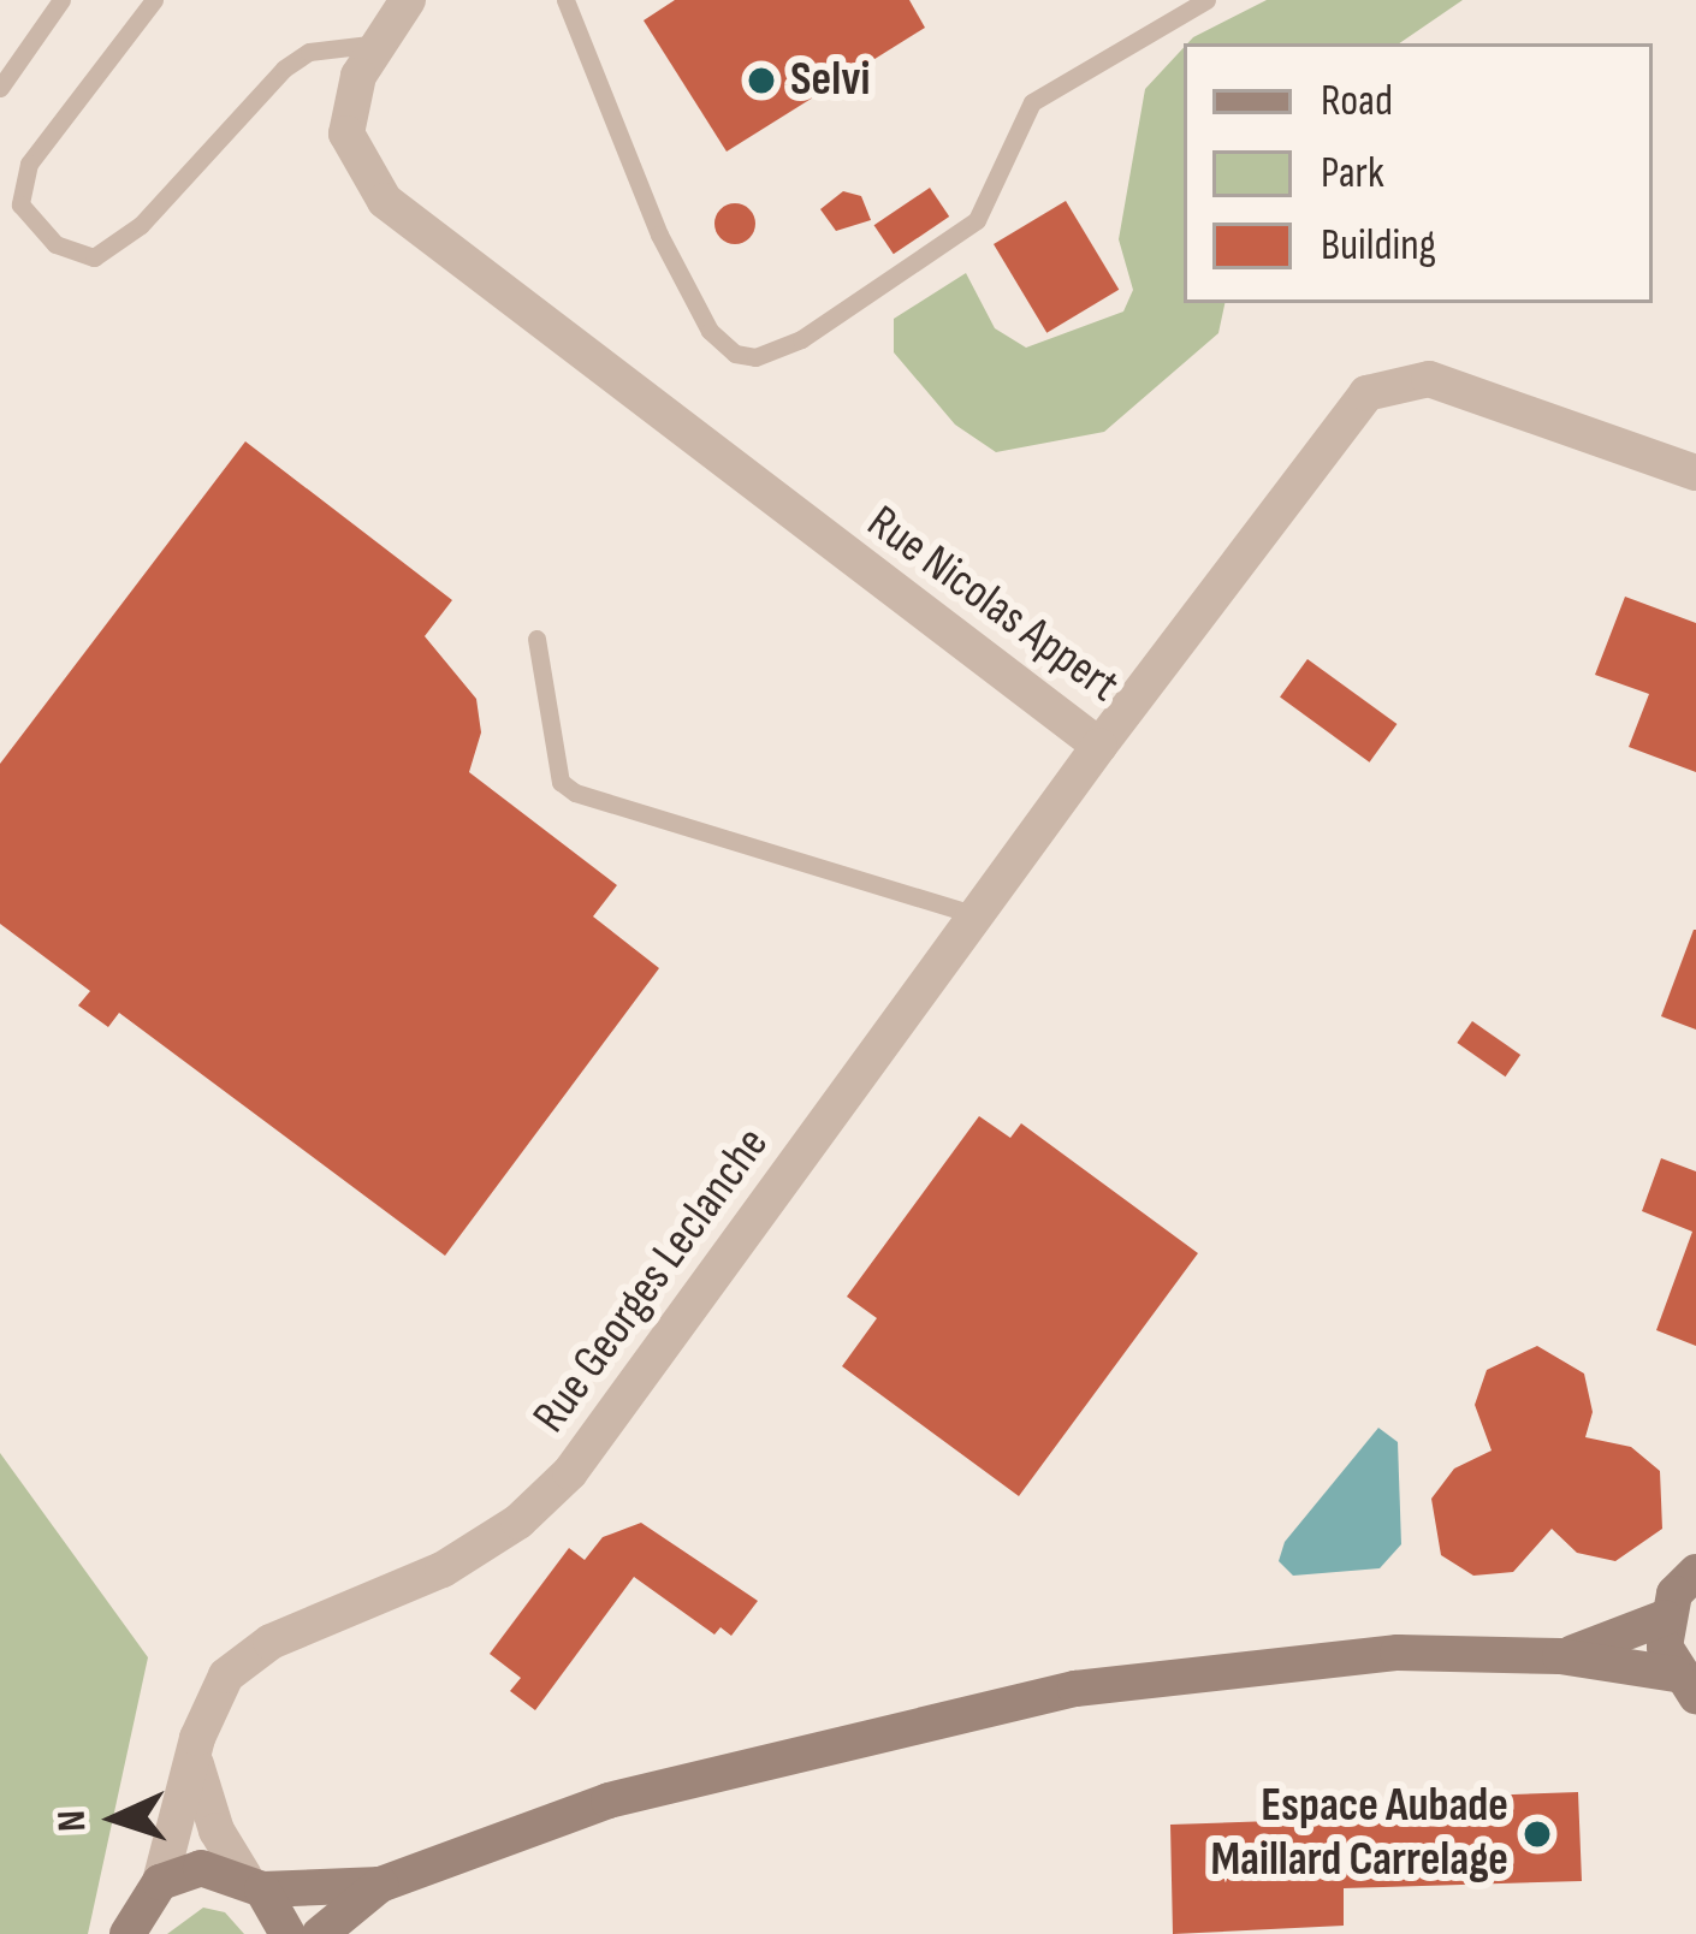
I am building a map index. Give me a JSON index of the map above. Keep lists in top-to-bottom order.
{
  "streets": {
    "street": ["Rue Nicolas Appert", "Rue Georges Leclanche"]
  },
  "crossings": [
    ["Rue Nicolas Appert", "Rue Georges Leclanche"]
  ],
  "places": ["Selvi", "Espace Aubade Maillard Carrelage"],
  "legend": ["Road", "Park", "Building"],
  "north": "left"
}
